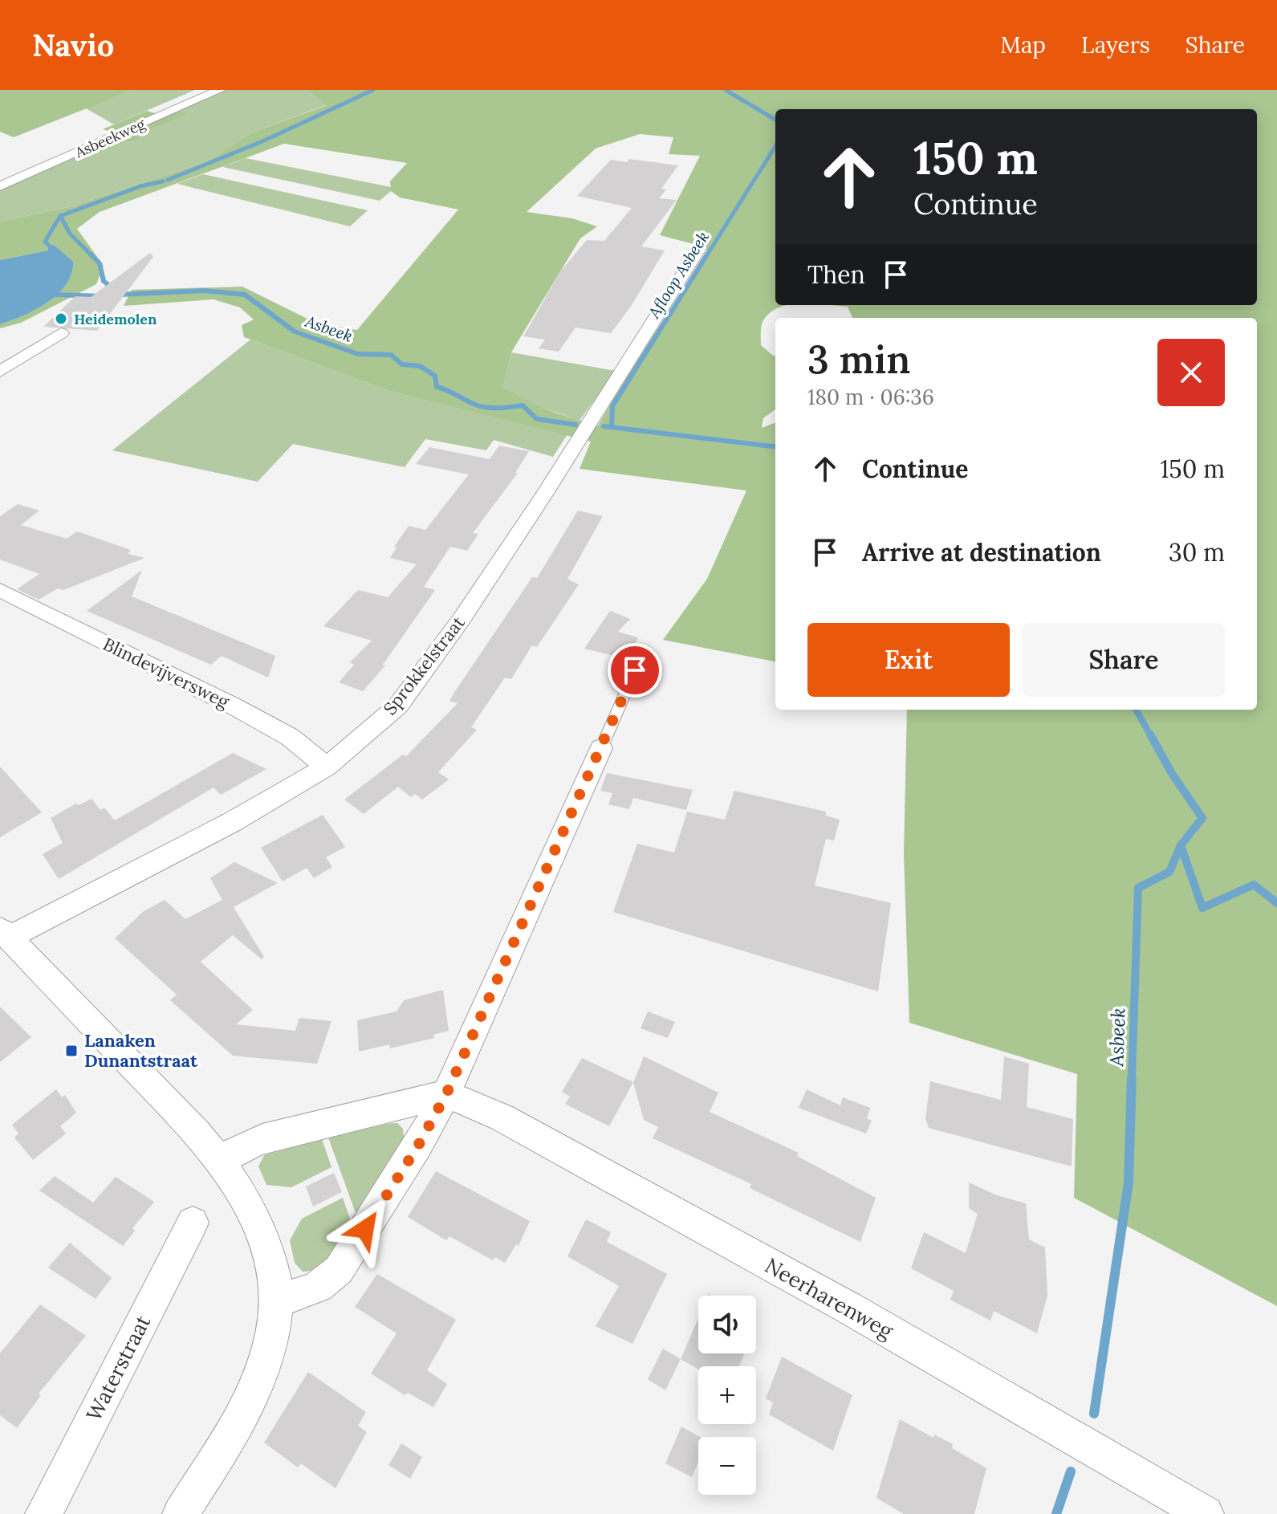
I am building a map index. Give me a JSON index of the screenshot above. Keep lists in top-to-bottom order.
{
  "streets": {
    "street": [
      "Asbeekweg",
      "Sprokkelstraat",
      "Blindevijversweg",
      "Neerharenweg",
      "Waterstraat"
    ]
  },
  "crossings": [
    ["Sprokkelstraat", "Blindevijversweg"]
  ],
  "water": ["Afloop Asbeek", "Asbeek"],
  "places": {
    "other": ["Heidemolen"],
    "transit": ["Lanaken Dunantstraat"]
  },
  "page": {
    "header": "Navio",
    "nav": ["Map", "Layers", "Share"],
    "turn": ["150 m", "Continue"],
    "then": "Then",
    "heading": ["3 min", "180 m · 06:36"],
    "list": [
      {
        "name": "Continue",
        "value": "150 m"
      },
      {
        "name": "Arrive at destination",
        "value": "30 m"
      }
    ],
    "buttons": ["Exit", "Share"],
    "map_buttons": ["+", "−"]
  }
}
